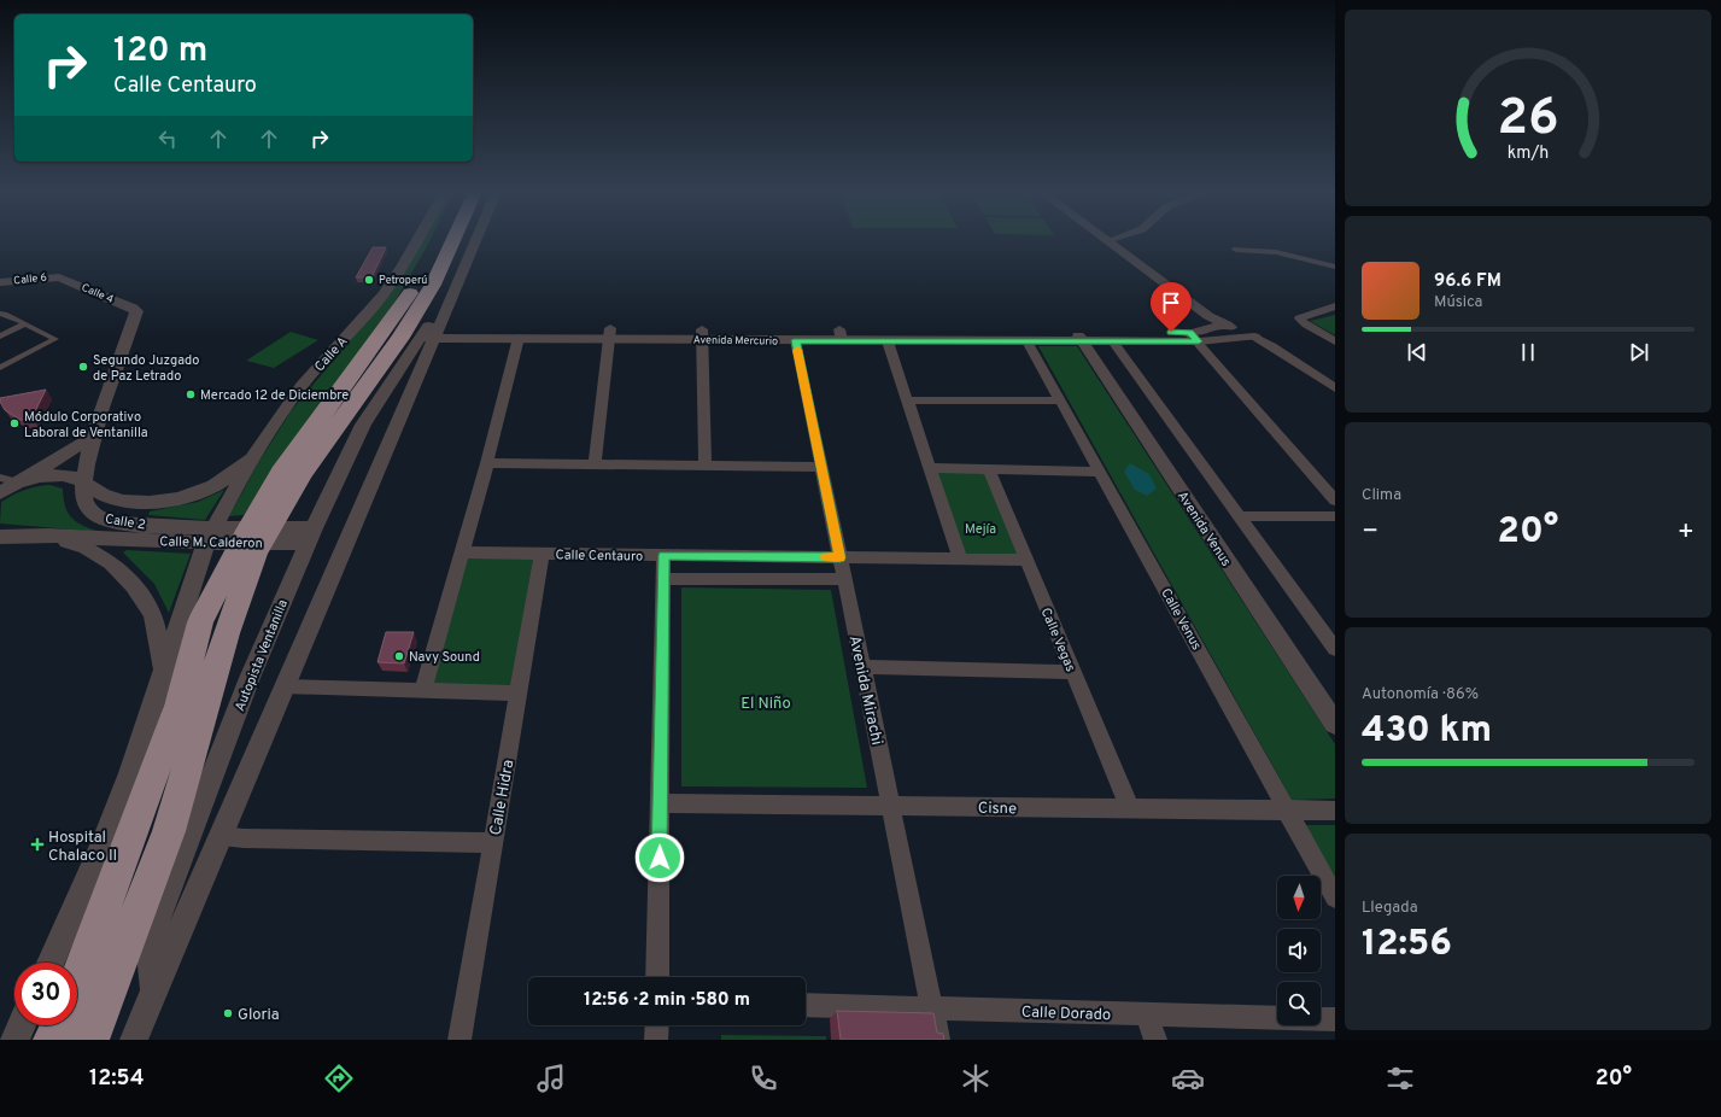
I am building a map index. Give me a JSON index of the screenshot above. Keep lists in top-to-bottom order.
{
  "streets": {
    "highway": ["Autopista Ventanilla"],
    "street": [
      "Calle 6",
      "Calle 4",
      "Avenida Mercurio",
      "Calle A",
      "Calle 2",
      "Avenida Venus",
      "Calle M. Calderon",
      "Calle Centauro",
      "Calle Venus",
      "Calle Vegas",
      "Avenida Mirachi",
      "Calle Hidra",
      "Cisne",
      "Calle Dorado"
    ]
  },
  "crossings": [
    ["Calle 6", "Calle 4"],
    ["Calle 4", "Calle 2"],
    ["Avenida Mercurio", "Avenida Venus"],
    ["Avenida Mercurio", "Calle Venus"],
    ["Avenida Mercurio", "Autopista Ventanilla"],
    ["Avenida Mercurio", "Avenida Mirachi"],
    ["Calle A", "Calle 2"],
    ["Calle A", "Calle M. Calderon"],
    ["Calle A", "Autopista Ventanilla"],
    ["Calle 2", "Calle M. Calderon"],
    ["Calle 2", "Autopista Ventanilla"],
    ["Calle M. Calderon", "Autopista Ventanilla"],
    ["Calle Centauro", "Calle Vegas"],
    ["Calle Centauro", "Avenida Mirachi"],
    ["Calle Centauro", "Calle Hidra"],
    ["Calle Venus", "Cisne"],
    ["Calle Vegas", "Cisne"],
    ["Avenida Mirachi", "Cisne"],
    ["Avenida Mirachi", "Calle Dorado"]
  ],
  "parks": ["Mejía", "El Niño"],
  "places": {
    "other": [
      "Petroperú",
      "Segundo Juzgado de Paz Letrado",
      "Mercado 12 de Diciembre",
      "Módulo Corporativo Laboral de Ventanilla",
      "Navy Sound",
      "Gloria"
    ],
    "health": ["Hospital Chalaco II"]
  },
  "north": "bottom",
  "page": {
    "turn": ["120 m", "Calle Centauro"],
    "song": ["96.6 FM", "Música"],
    "tile": [
      "Clima",
      ["Autonomía · 86%", "430 km"],
      ["Llegada", "12:56"]
    ],
    "heat": ["−", "20°", "+"],
    "limit": "30",
    "trip": "12:56 · 2 min · 580 m",
    "tabs": ["12:54", "20°"],
    "gauge": ["26", "km/h"]
  }
}
